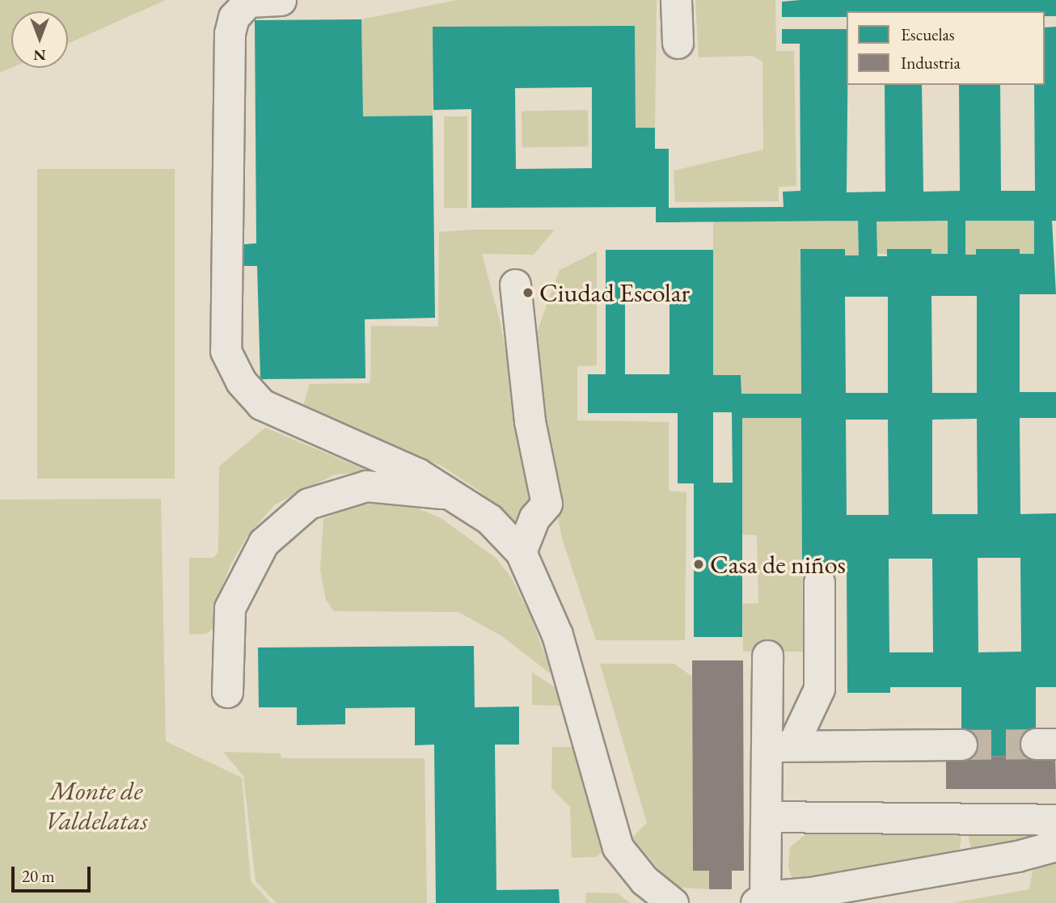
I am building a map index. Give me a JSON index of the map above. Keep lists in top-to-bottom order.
{
  "parks": ["Monte de Valdelatas"],
  "places": ["Ciudad Escolar", "Casa de niños"],
  "legend": ["Escuelas", "Industria"],
  "scale_bar": "20 m",
  "north": "bottom"
}
